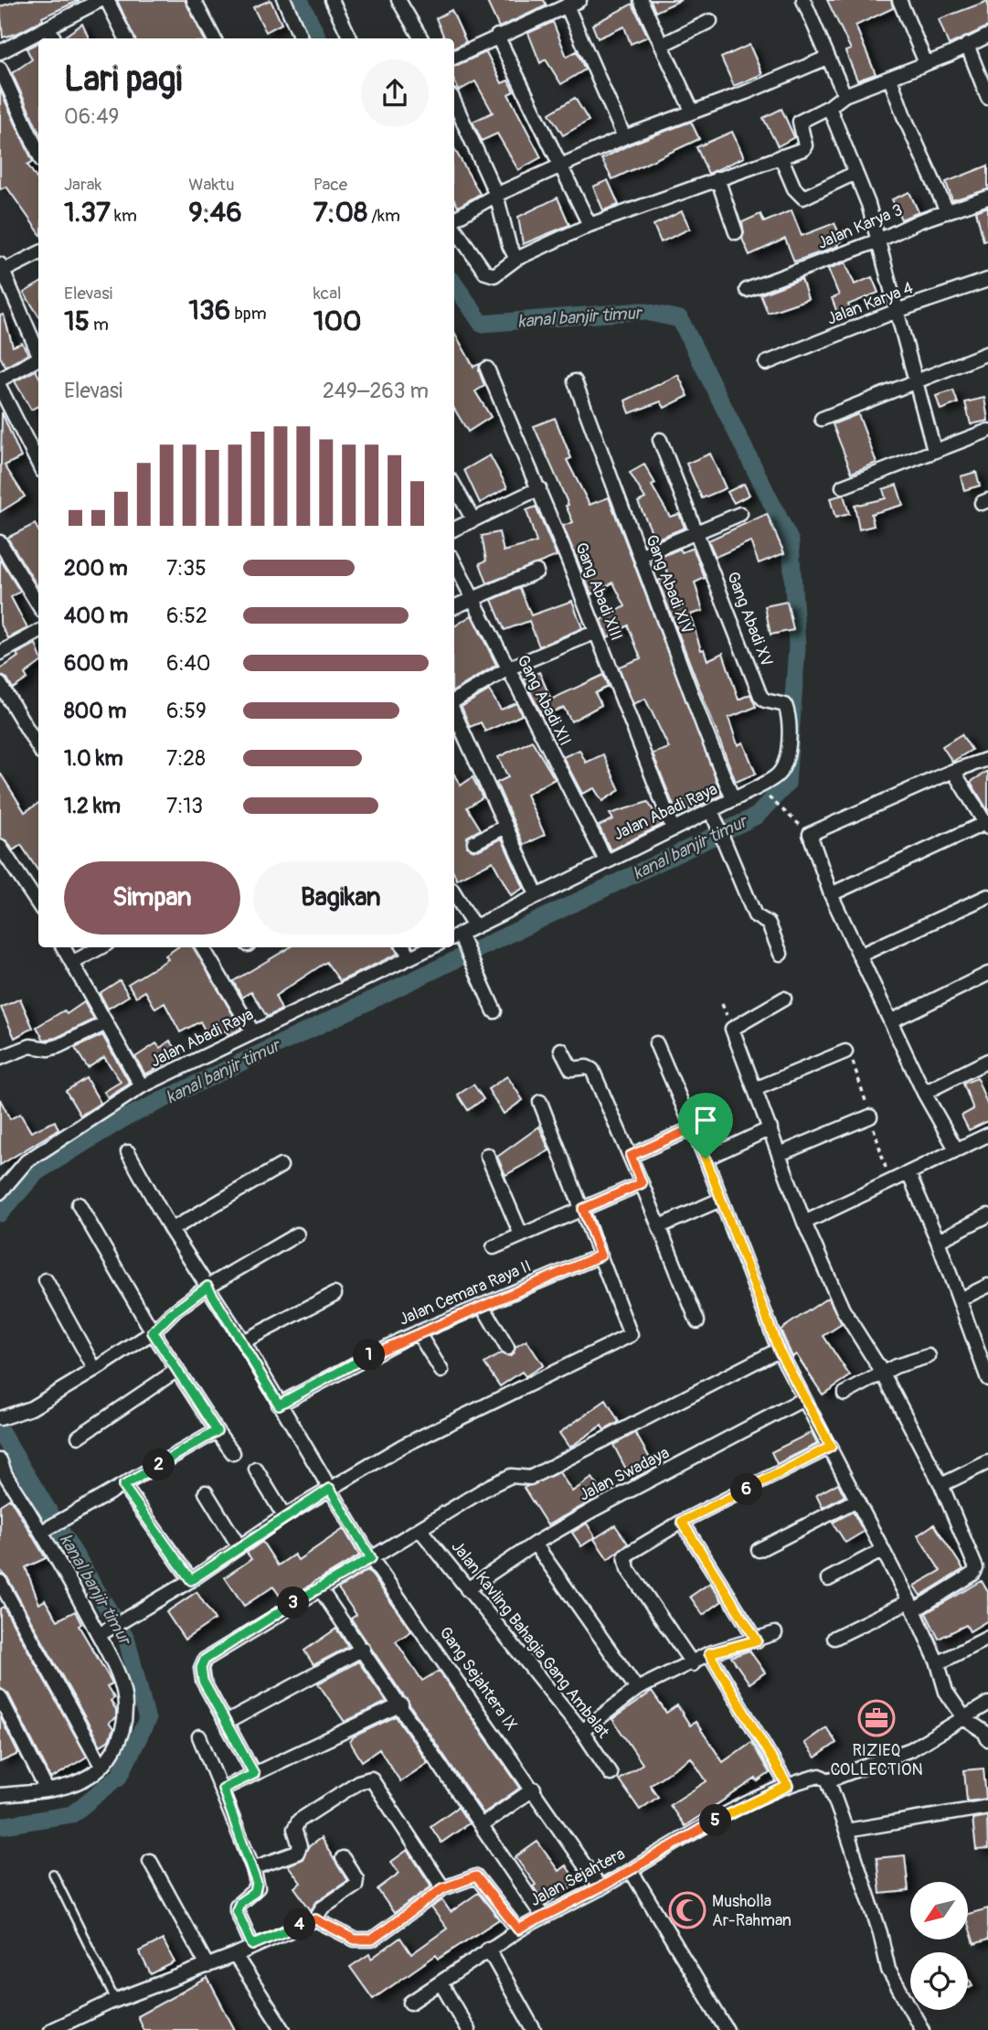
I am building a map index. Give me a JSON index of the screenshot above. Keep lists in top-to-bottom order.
{
  "streets": {
    "street": [
      "Jalan Karya 3",
      "Jalan Karya 4",
      "Gang Abadi XIV",
      "Gang Abadi XIII",
      "Gang Abadi XV",
      "Gang Abadi XII",
      "Jalan Abadi Raya",
      "Jalan Cemara Raya II",
      "Jalan Swadaya",
      "Jalan Kavling Bahagia Gang Ambalat",
      "Gang Sejahtera IX",
      "Jalan Sejahtera"
    ]
  },
  "crossings": [
    ["Gang Abadi XIV", "Jalan Abadi Raya"],
    ["Gang Abadi XIII", "Jalan Abadi Raya"],
    ["Gang Abadi XV", "Jalan Abadi Raya"],
    ["Gang Abadi XII", "Jalan Abadi Raya"],
    ["Jalan Cemara Raya II", "Gang Sejahtera IX"],
    ["Jalan Swadaya", "Jalan Kavling Bahagia Gang Ambalat"],
    ["Gang Sejahtera IX", "Jalan Sejahtera"]
  ],
  "water": ["kanal banjir timur"],
  "places": {
    "office": ["RIZIEQ COLLECTION"],
    "mosque": ["Musholla Ar-Rahman"]
  },
  "north": "bottom left",
  "page": {
    "heading": ["Lari pagi", "06:49"],
    "stats": [
      ["Jarak", "1.37 km"],
      ["Waktu", "9:46"],
      ["Pace", "7:08 /km"],
      ["Elevasi", "15 m"],
      ["136 bpm"],
      ["kcal", "100"]
    ],
    "chart": ["Elevasi", "249–263 m"],
    "list": [
      {
        "name": "200 m",
        "note": "7:35"
      },
      {
        "name": "400 m",
        "note": "6:52"
      },
      {
        "name": "600 m",
        "note": "6:40"
      },
      {
        "name": "800 m",
        "note": "6:59"
      },
      {
        "name": "1.0 km",
        "note": "7:28"
      },
      {
        "name": "1.2 km",
        "note": "7:13"
      }
    ],
    "buttons": ["Simpan", "Bagikan"],
    "pins": [
      "1",
      "2",
      "6",
      "3",
      "5",
      "4"
    ]
  }
}
